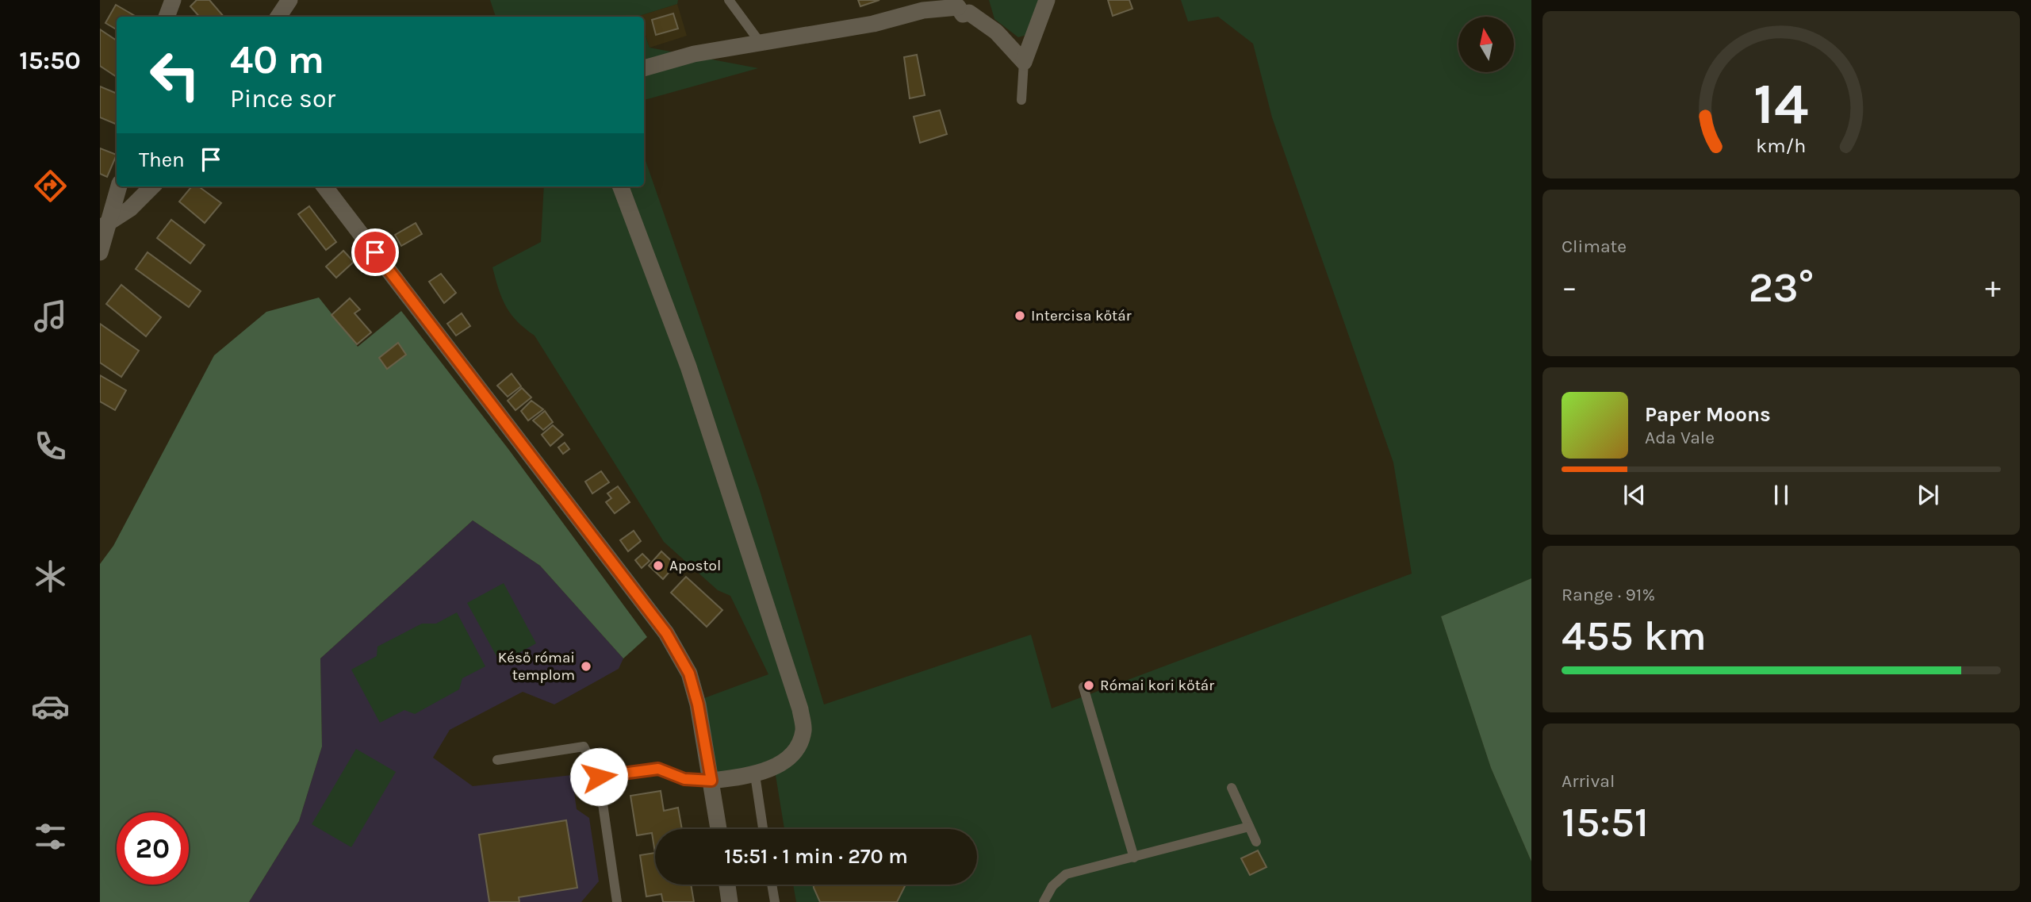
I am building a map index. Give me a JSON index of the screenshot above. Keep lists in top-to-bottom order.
{
  "places": [
    "Intercisa kőtár",
    "Apostol",
    "Késő római templom",
    "Római kori kőtár"
  ],
  "north": "top",
  "page": {
    "tabs": "15:50",
    "turn": ["40 m", "Pince sor"],
    "then": "Then",
    "tile": [
      "Climate",
      ["Range · 91%", "455 km"],
      ["Arrival", "15:51"]
    ],
    "heat": ["−", "23°", "+"],
    "song": ["Paper Moons", "Ada Vale"],
    "limit": "20",
    "trip": "15:51 · 1 min · 270 m",
    "gauge": ["14", "km/h"]
  }
}
